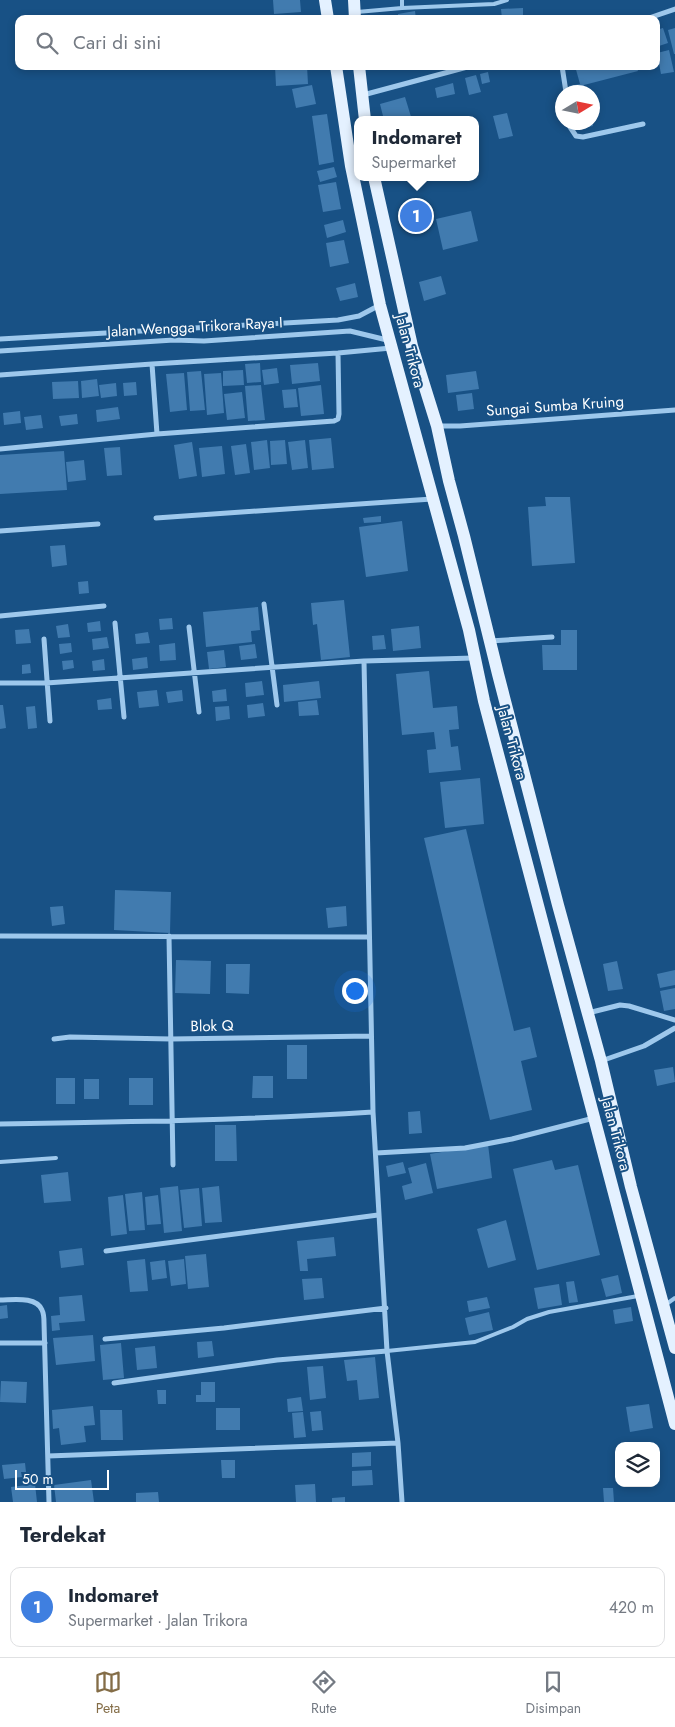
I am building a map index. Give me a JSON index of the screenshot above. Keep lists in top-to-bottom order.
{
  "streets": {
    "main road": ["Jalan Trikora"],
    "street": ["Jalan Wengga Trikora Raya I", "Sungai Sumba Kruing", "Blok Q"]
  },
  "crossings": [
    ["Jalan Wengga Trikora Raya I", "Jalan Trikora"],
    ["Jalan Trikora", "Sungai Sumba Kruing"]
  ],
  "scale_bar": "50 m",
  "north": "right",
  "page": {
    "search": "Cari di sini",
    "popup": ["Indomaret", "Supermarket"],
    "pins": "1",
    "scale": "50 m",
    "heading": "Terdekat",
    "list": [
      {
        "mark": "1",
        "name": "Indomaret",
        "note": "Supermarket · Jalan Trikora",
        "value": "420 m"
      }
    ],
    "nav": ["Peta", "Rute", "Disimpan"]
  }
}
